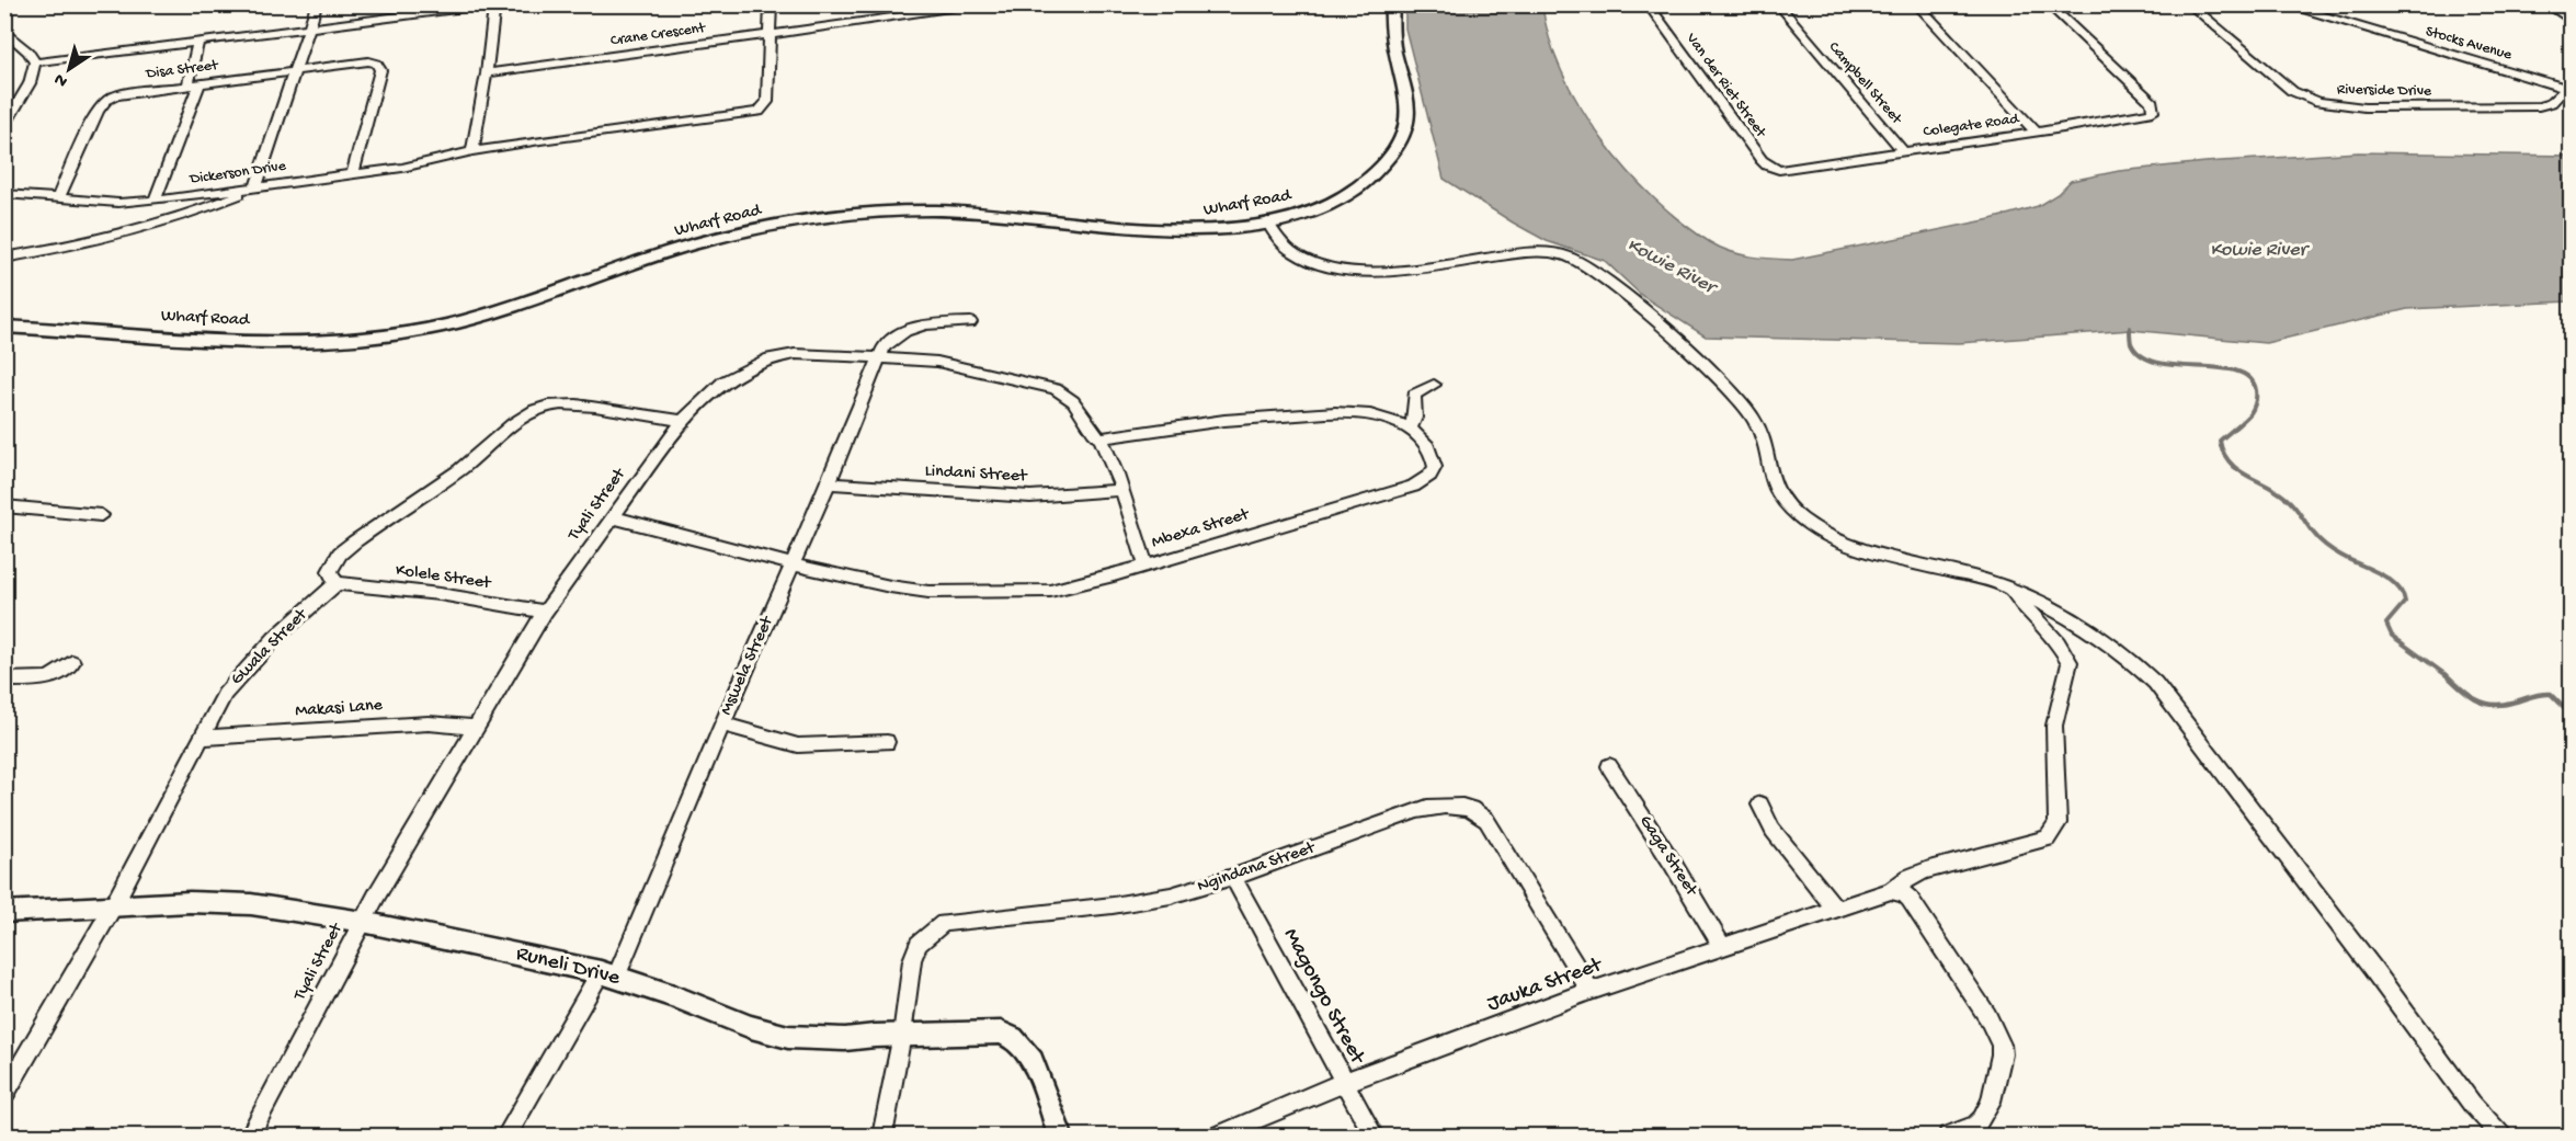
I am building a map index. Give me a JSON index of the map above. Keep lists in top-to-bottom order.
{
  "streets": {
    "street": [
      "Crane Crescent",
      "Stocks Avenue",
      "Disa Street",
      "Campbell Street",
      "Van der Riet Street",
      "Riverside Drive",
      "Colegate Road",
      "Dickerson Drive",
      "Wharf Road",
      "Lindani Street",
      "Tyali Street",
      "Mbexa Street",
      "Kolele Street",
      "Gwala Street",
      "Mswela Street",
      "Makasi Lane",
      "Gaga Street",
      "Ngindana Street",
      "Runeli Drive",
      "Jauka Street",
      "Magongo Street"
    ]
  },
  "crossings": [
    ["Crane Crescent", "Dickerson Drive"],
    ["Stocks Avenue", "Riverside Drive"],
    ["Disa Street", "Dickerson Drive"],
    ["Campbell Street", "Colegate Road"],
    ["Van der Riet Street", "Colegate Road"],
    ["Lindani Street", "Tyali Street"],
    ["Lindani Street", "Mswela Street"],
    ["Tyali Street", "Mbexa Street"],
    ["Tyali Street", "Kolele Street"],
    ["Tyali Street", "Mswela Street"],
    ["Tyali Street", "Makasi Lane"],
    ["Tyali Street", "Runeli Drive"],
    ["Mbexa Street", "Mswela Street"],
    ["Kolele Street", "Gwala Street"],
    ["Gwala Street", "Makasi Lane"],
    ["Gwala Street", "Runeli Drive"],
    ["Mswela Street", "Runeli Drive"],
    ["Gaga Street", "Jauka Street"],
    ["Ngindana Street", "Runeli Drive"],
    ["Ngindana Street", "Jauka Street"],
    ["Ngindana Street", "Magongo Street"],
    ["Jauka Street", "Magongo Street"]
  ],
  "water": ["Kowie River"],
  "north": "bottom left"
}
